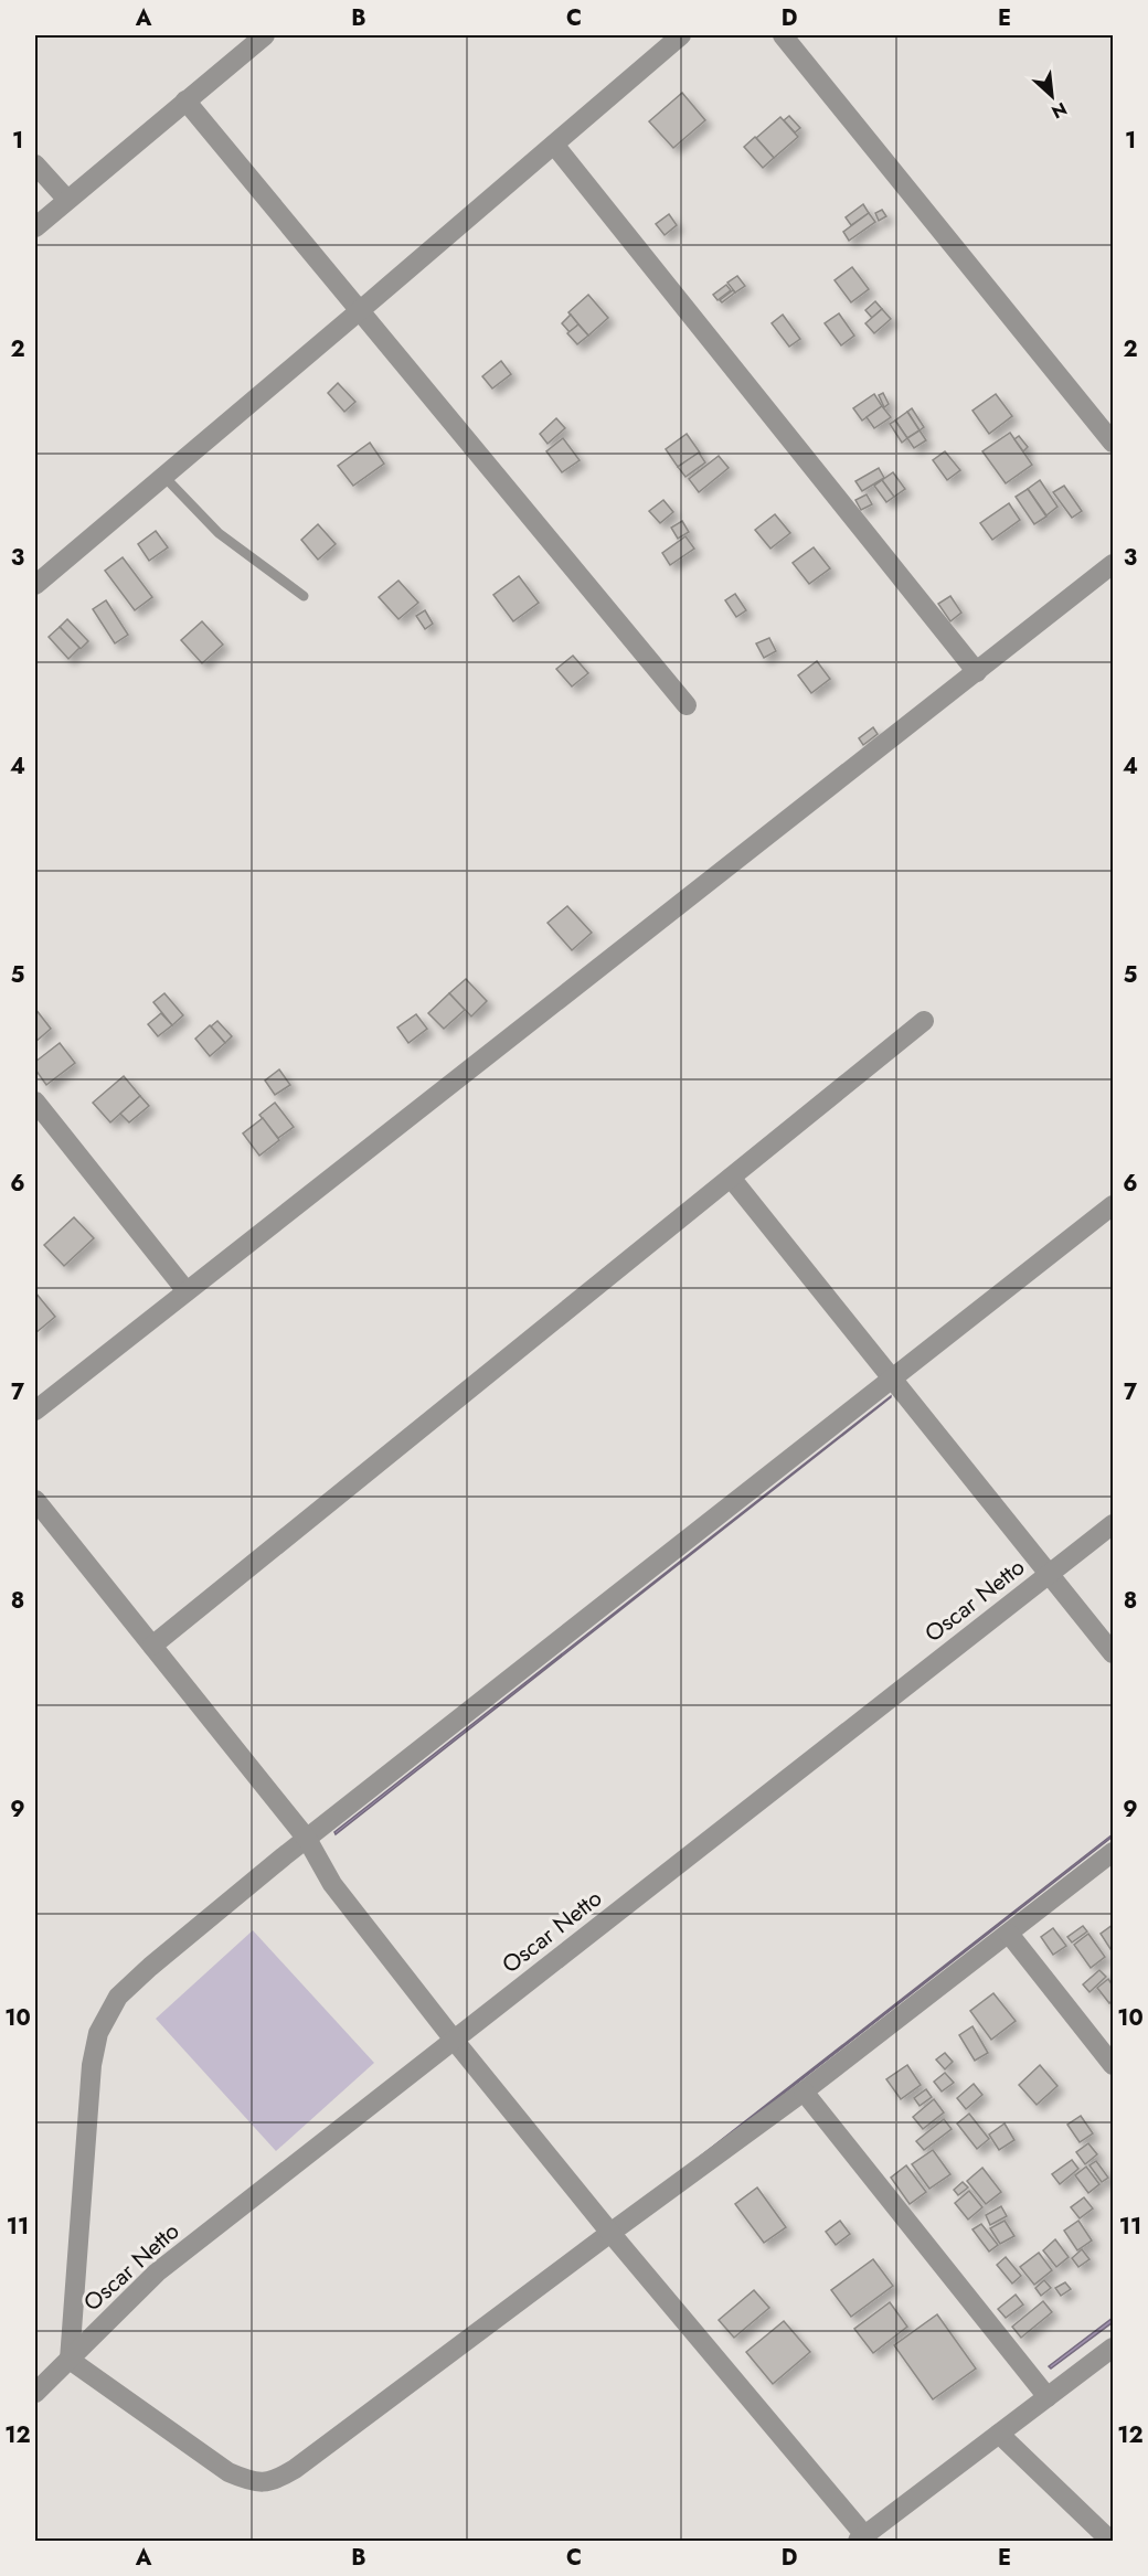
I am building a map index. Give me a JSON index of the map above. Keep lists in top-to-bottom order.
{
  "streets": {
    "street": ["Oscar Netto"]
  },
  "north": "bottom right",
  "grid": {
    "columns": [
      "A",
      "B",
      "C",
      "D",
      "E"
    ],
    "rows": [
      "1",
      "2",
      "3",
      "4",
      "5",
      "6",
      "7",
      "8",
      "9",
      "10",
      "11",
      "12"
    ]
  }
}
